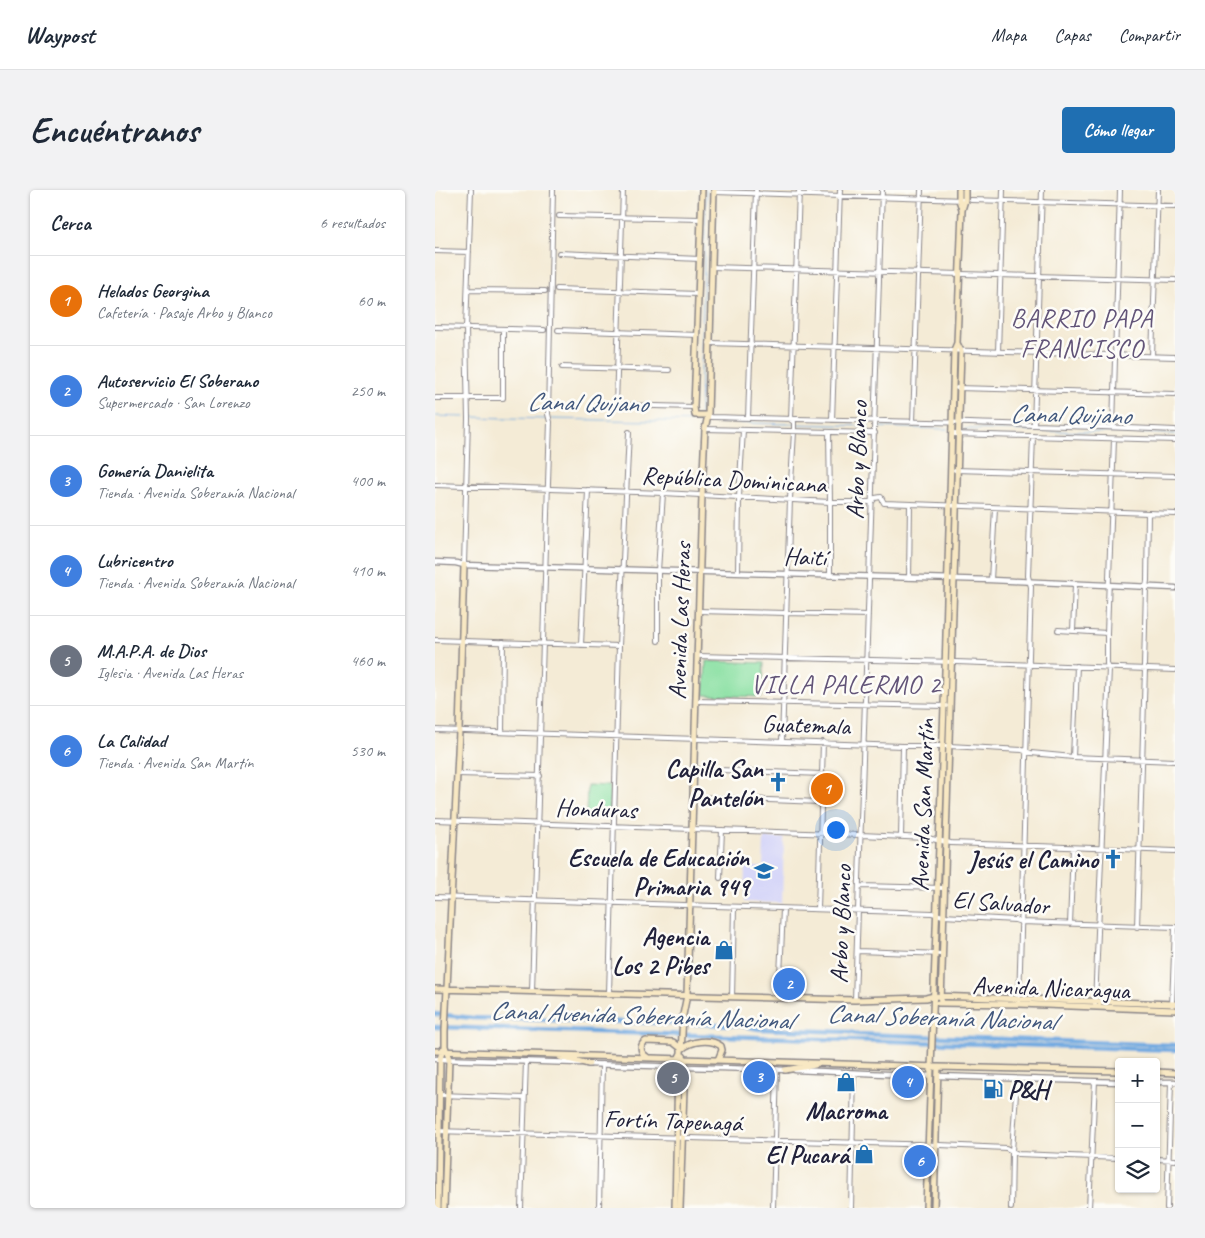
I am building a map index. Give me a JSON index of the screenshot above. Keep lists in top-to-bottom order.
{
  "streets": {
    "main road": ["Avenida Las Heras", "Avenida San Martín", "Avenida Nicaragua"],
    "street": [
      "Arbo y Blanco",
      "República Dominicana",
      "Haití",
      "Guatemala",
      "Honduras",
      "El Salvador",
      "Fortín Tapenagá"
    ]
  },
  "crossings": [
    ["Arbo y Blanco", "República Dominicana"],
    ["Arbo y Blanco", "Haití"],
    ["Arbo y Blanco", "Guatemala"],
    ["Arbo y Blanco", "Honduras"],
    ["Arbo y Blanco", "El Salvador"],
    ["Arbo y Blanco", "Avenida Nicaragua"],
    ["República Dominicana", "Avenida Las Heras"],
    ["República Dominicana", "Avenida San Martín"],
    ["Haití", "Avenida Las Heras"],
    ["Haití", "Avenida San Martín"],
    ["Avenida Las Heras", "Guatemala"],
    ["Avenida Las Heras", "Honduras"],
    ["Avenida Las Heras", "El Salvador"],
    ["Avenida Las Heras", "Avenida Nicaragua"],
    ["Avenida Las Heras", "Fortín Tapenagá"],
    ["Guatemala", "Avenida San Martín"],
    ["Avenida San Martín", "Honduras"],
    ["Avenida San Martín", "El Salvador"],
    ["Avenida San Martín", "Avenida Nicaragua"],
    ["Avenida San Martín", "Fortín Tapenagá"]
  ],
  "districts": ["BARRIO PAPA FRANCISCO", "VILLA PALERMO 2"],
  "water": ["Canal Quijano", "Canal Avenida Soberanía Nacional", "Canal Soberanía Nacional"],
  "places": {
    "church": ["Capilla San Pantelón", "Jesús el Camino"],
    "school or university": ["Escuela de Educación Primaria 949"],
    "shop": ["Agencia Los 2 Pibes", "Macroma", "El Pucará"],
    "fuel station": ["P&H"]
  },
  "page": {
    "header": "Waypost",
    "nav": ["Mapa", "Capas", "Compartir"],
    "buttons": "Cómo llegar",
    "title": "Encuéntranos",
    "heading": ["Cerca", "6 resultados"],
    "list": [
      {
        "mark": "1",
        "name": "Helados Georgina",
        "note": "Cafetería · Pasaje Arbo y Blanco",
        "value": "60 m"
      },
      {
        "mark": "2",
        "name": "Autoservicio El Soberano",
        "note": "Supermercado · San Lorenzo",
        "value": "250 m"
      },
      {
        "mark": "3",
        "name": "Gomería Danielita",
        "note": "Tienda · Avenida Soberanía Nacional",
        "value": "400 m"
      },
      {
        "mark": "4",
        "name": "Lubricentro",
        "note": "Tienda · Avenida Soberanía Nacional",
        "value": "410 m"
      },
      {
        "mark": "5",
        "name": "M.A.P.A. de Dios",
        "note": "Iglesia · Avenida Las Heras",
        "value": "460 m"
      },
      {
        "mark": "6",
        "name": "La Calidad",
        "note": "Tienda · Avenida San Martín",
        "value": "530 m"
      }
    ],
    "pins": [
      "1",
      "2",
      "3",
      "5",
      "4",
      "6"
    ],
    "map_buttons": ["+", "−"]
  }
}
